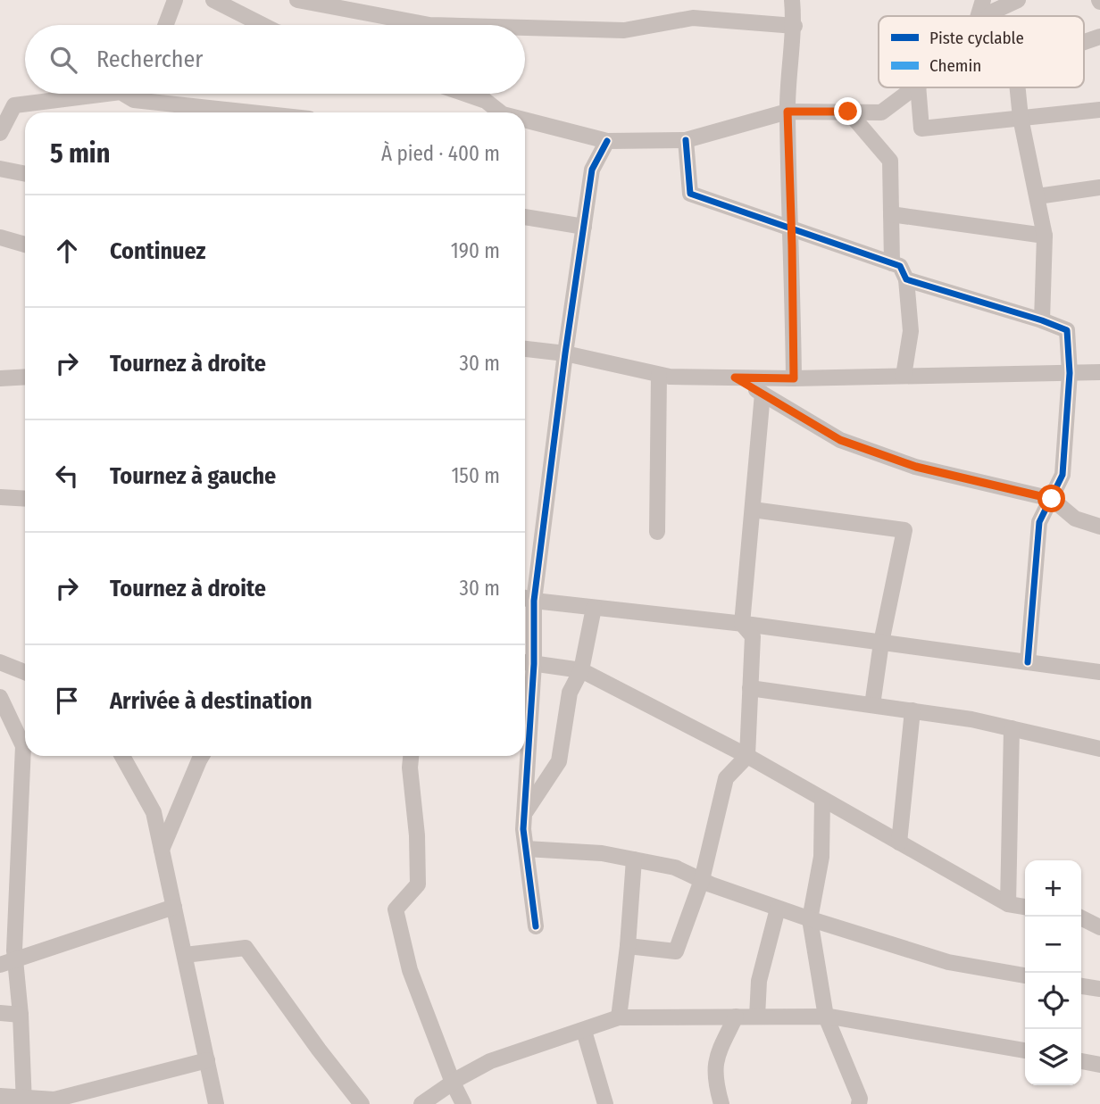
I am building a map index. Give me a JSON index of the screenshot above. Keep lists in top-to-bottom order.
{
  "legend": ["Piste cyclable", "Chemin"],
  "page": {
    "search": "Rechercher",
    "heading": ["5 min", "À pied · 400 m"],
    "list": [
      ["Continuez", "190 m"],
      ["Tournez à droite", "30 m"],
      ["Tournez à gauche", "150 m"],
      ["Tournez à droite", "30 m"],
      "Arrivée à destination"
    ],
    "map_buttons": ["+", "−"]
  }
}
